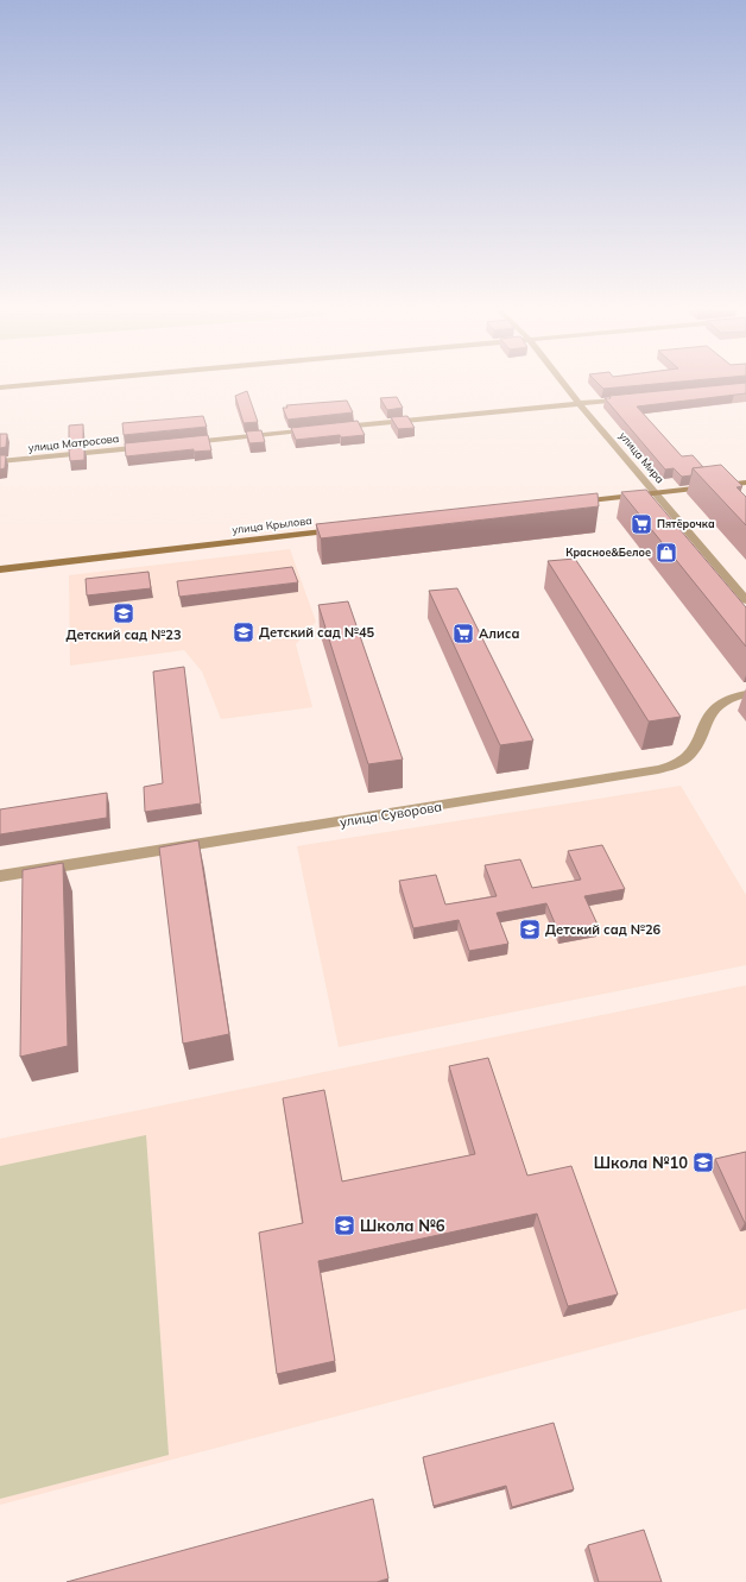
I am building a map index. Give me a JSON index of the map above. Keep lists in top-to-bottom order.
{
  "streets": {
    "main road": ["улица Крылова"],
    "street": ["улица Матросова", "улица Мира", "улица Суворова"]
  },
  "places": {
    "supermarket": ["Пятёрочка", "Алиса"],
    "shop": ["Красное&Белое"],
    "school or university": [
      "Детский сад №23",
      "Детский сад №45",
      "Детский сад №26",
      "Школа №10",
      "Школа №6"
    ]
  }
}
